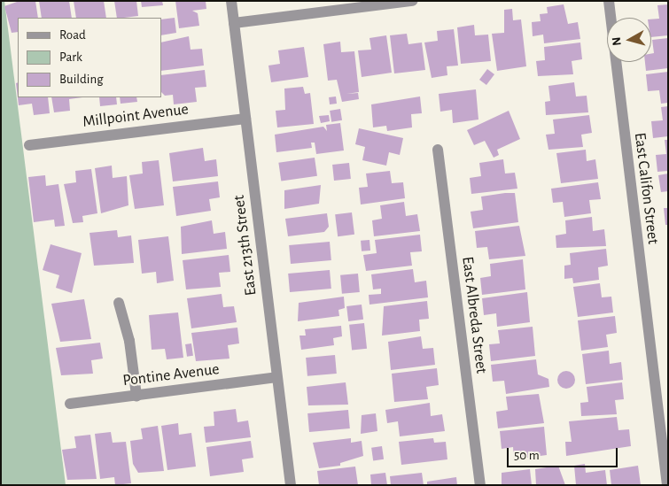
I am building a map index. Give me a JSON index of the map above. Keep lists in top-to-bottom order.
{
  "streets": {
    "street": [
      "Millpoint Avenue",
      "East Califon Street",
      "East 213th Street",
      "East Albreda Street",
      "Pontine Avenue"
    ]
  },
  "crossings": [
    ["Millpoint Avenue", "East 213th Street"],
    ["East 213th Street", "Pontine Avenue"]
  ],
  "legend": ["Road", "Park", "Building"],
  "scale_bar": "50 m",
  "north": "left"
}
